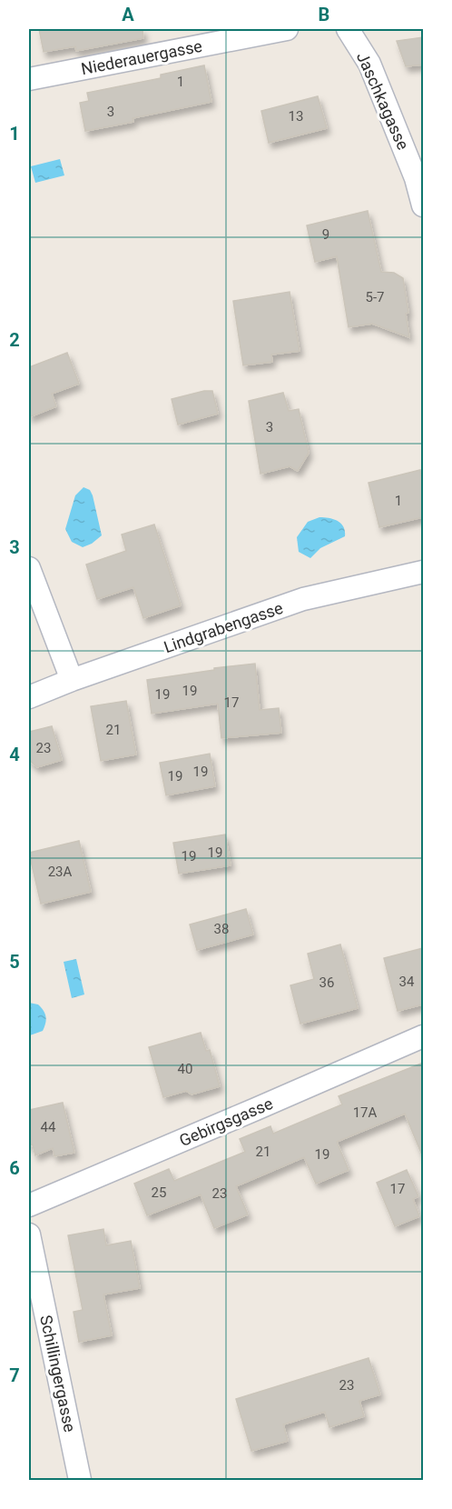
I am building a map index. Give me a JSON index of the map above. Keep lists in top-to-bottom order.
{
  "streets": {
    "street": [
      "Niederauergasse",
      "Jaschkagasse",
      "Lindgrabengasse",
      "Gebirgsgasse",
      "Schillingergasse"
    ]
  },
  "house_numbers": [
    "1",
    "3",
    "13",
    "9",
    "5-7",
    "3",
    "1",
    "19",
    "19",
    "17",
    "21",
    "23",
    "19",
    "19",
    "19",
    "19",
    "23A",
    "38",
    "34",
    "36",
    "40",
    "17A",
    "44",
    "21",
    "19",
    "17",
    "25",
    "23",
    "23"
  ],
  "grid": {
    "columns": ["A", "B"],
    "rows": [
      "1",
      "2",
      "3",
      "4",
      "5",
      "6",
      "7"
    ]
  }
}
